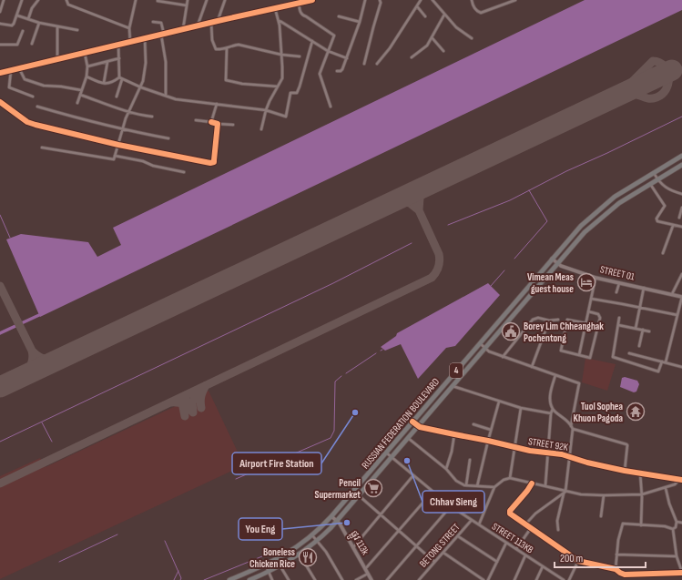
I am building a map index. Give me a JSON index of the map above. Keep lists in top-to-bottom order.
{
  "streets": {
    "highway": ["4", "RUSSIAN FEDERATION BOULEVARD"],
    "street": [
      "STREET 01",
      "STREET 92K",
      "STREET 113KB",
      "ផ្លូវ 113k",
      "BETONG STREET"
    ]
  },
  "crossings": [
    ["STREET 01", "RUSSIAN FEDERATION BOULEVARD"],
    ["RUSSIAN FEDERATION BOULEVARD", "STREET 92K"],
    ["RUSSIAN FEDERATION BOULEVARD", "STREET 113KB"],
    ["RUSSIAN FEDERATION BOULEVARD", "ផ្លូវ 113k"],
    ["STREET 113KB", "BETONG STREET"]
  ],
  "places": {
    "hotel": ["Vimean Meas guest house"],
    "public building": ["Borey Lim Chheanghak Pochentong"],
    "temple": ["Tuol Sophea Khuon Pagoda"],
    "other": ["Airport Fire Station", "Chhav Sieng", "You Eng"],
    "supermarket": ["Pencil Supermarket"],
    "restaurant": ["Boneless Chicken Rice"]
  },
  "scale_bar": "200 m"
}
